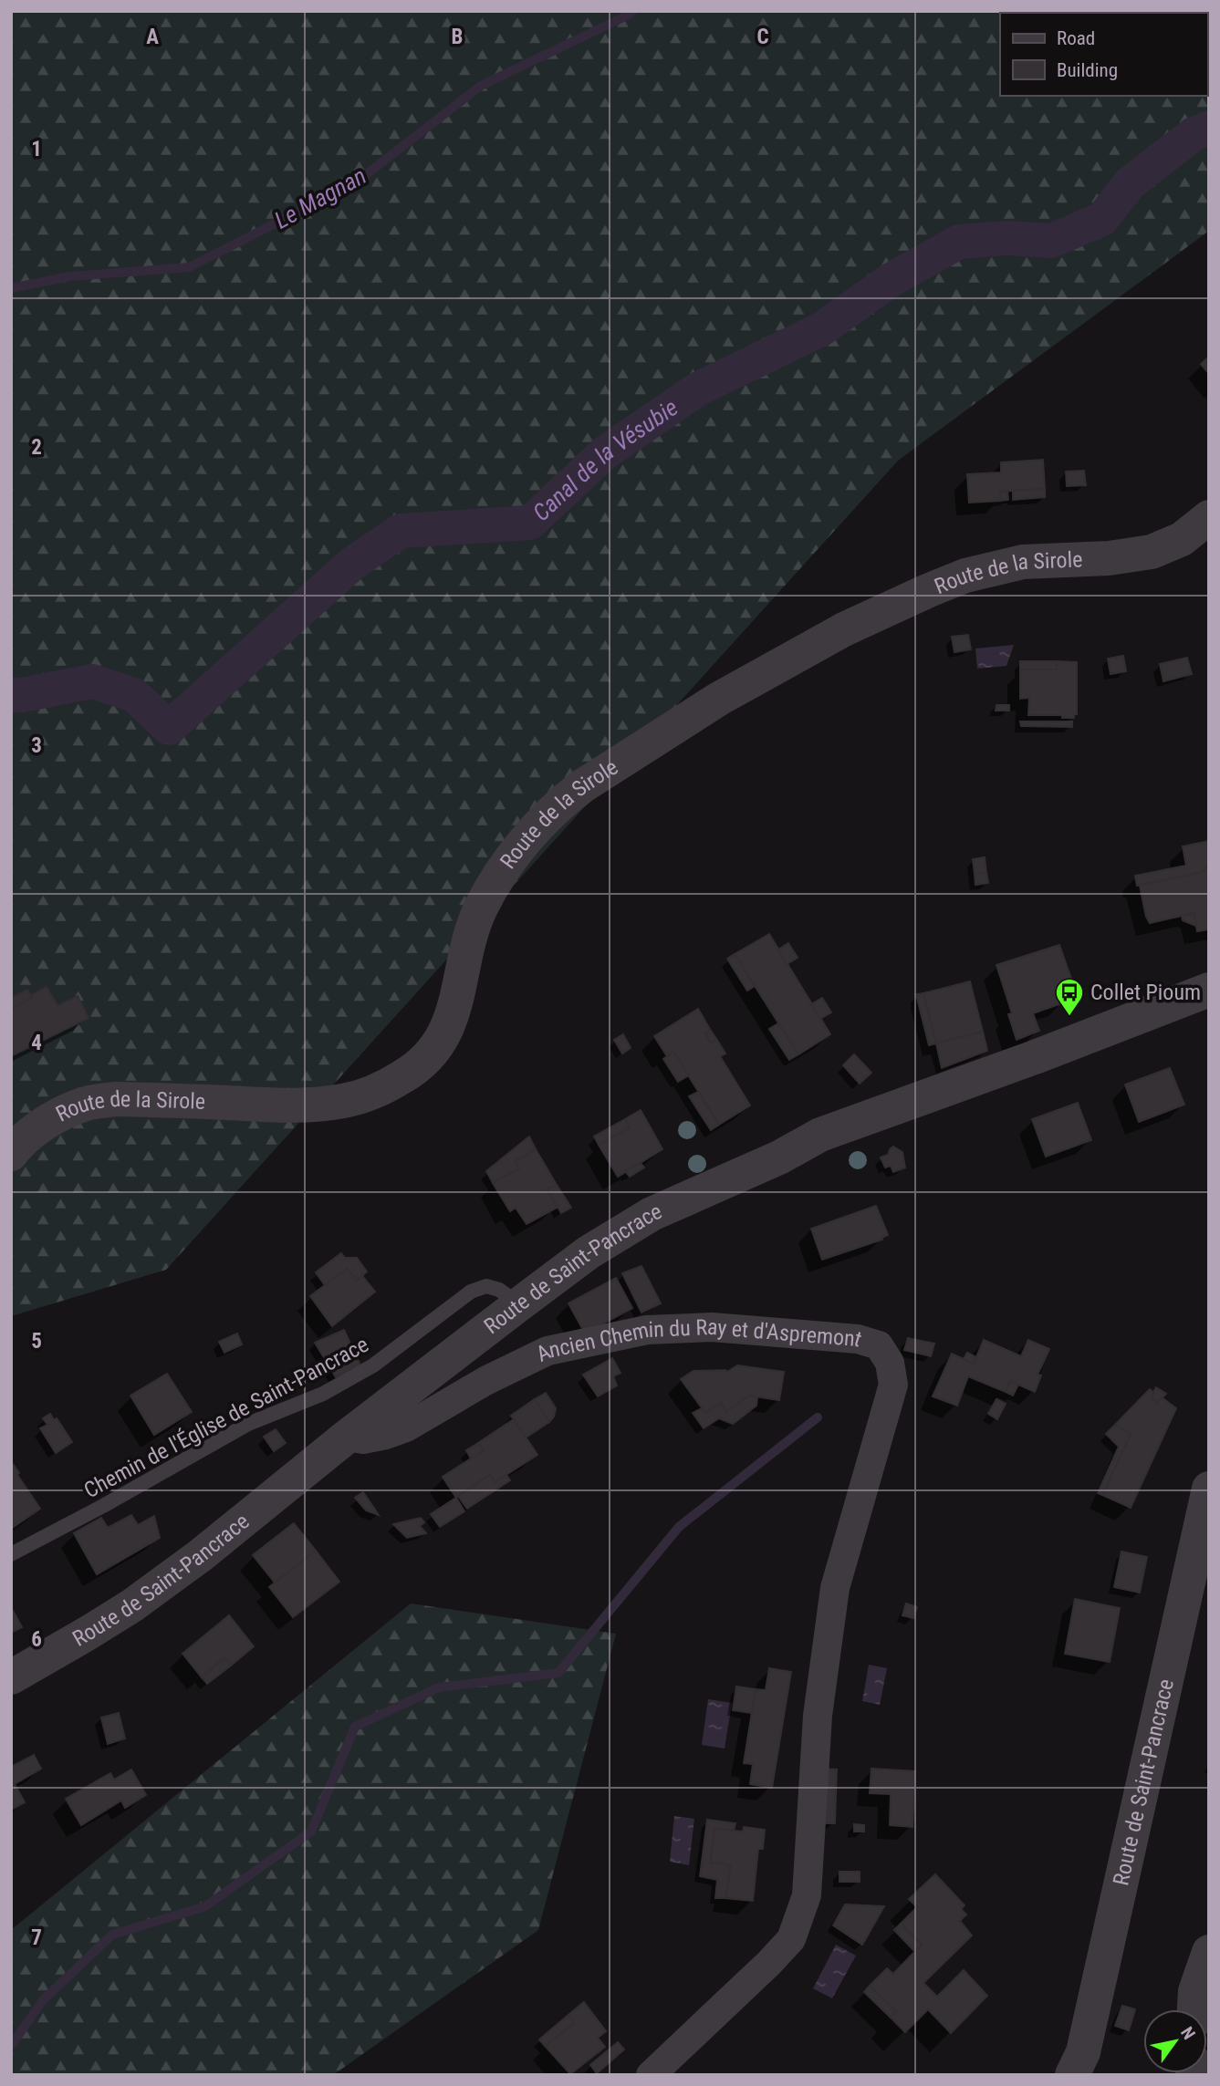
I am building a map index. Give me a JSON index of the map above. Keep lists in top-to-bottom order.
{
  "streets": {
    "street": ["Route de la Sirole", "Route de Saint-Pancrace", "Ancien Chemin du Ray et d'Aspremont"],
    "lane": ["Chemin de l'Église de Saint-Pancrace"]
  },
  "crossings": [
    ["Route de Saint-Pancrace", "Ancien Chemin du Ray et d'Aspremont"],
    ["Route de Saint-Pancrace", "Chemin de l'Église de Saint-Pancrace"]
  ],
  "water": ["Le Magnan", "Canal de la Vésubie"],
  "places": {
    "bus stop": ["Collet Pioum"]
  },
  "legend": ["Road", "Building"],
  "north": "top right",
  "grid": {
    "columns": ["A", "B", "C"],
    "rows": [
      "1",
      "2",
      "3",
      "4",
      "5",
      "6",
      "7"
    ]
  }
}
